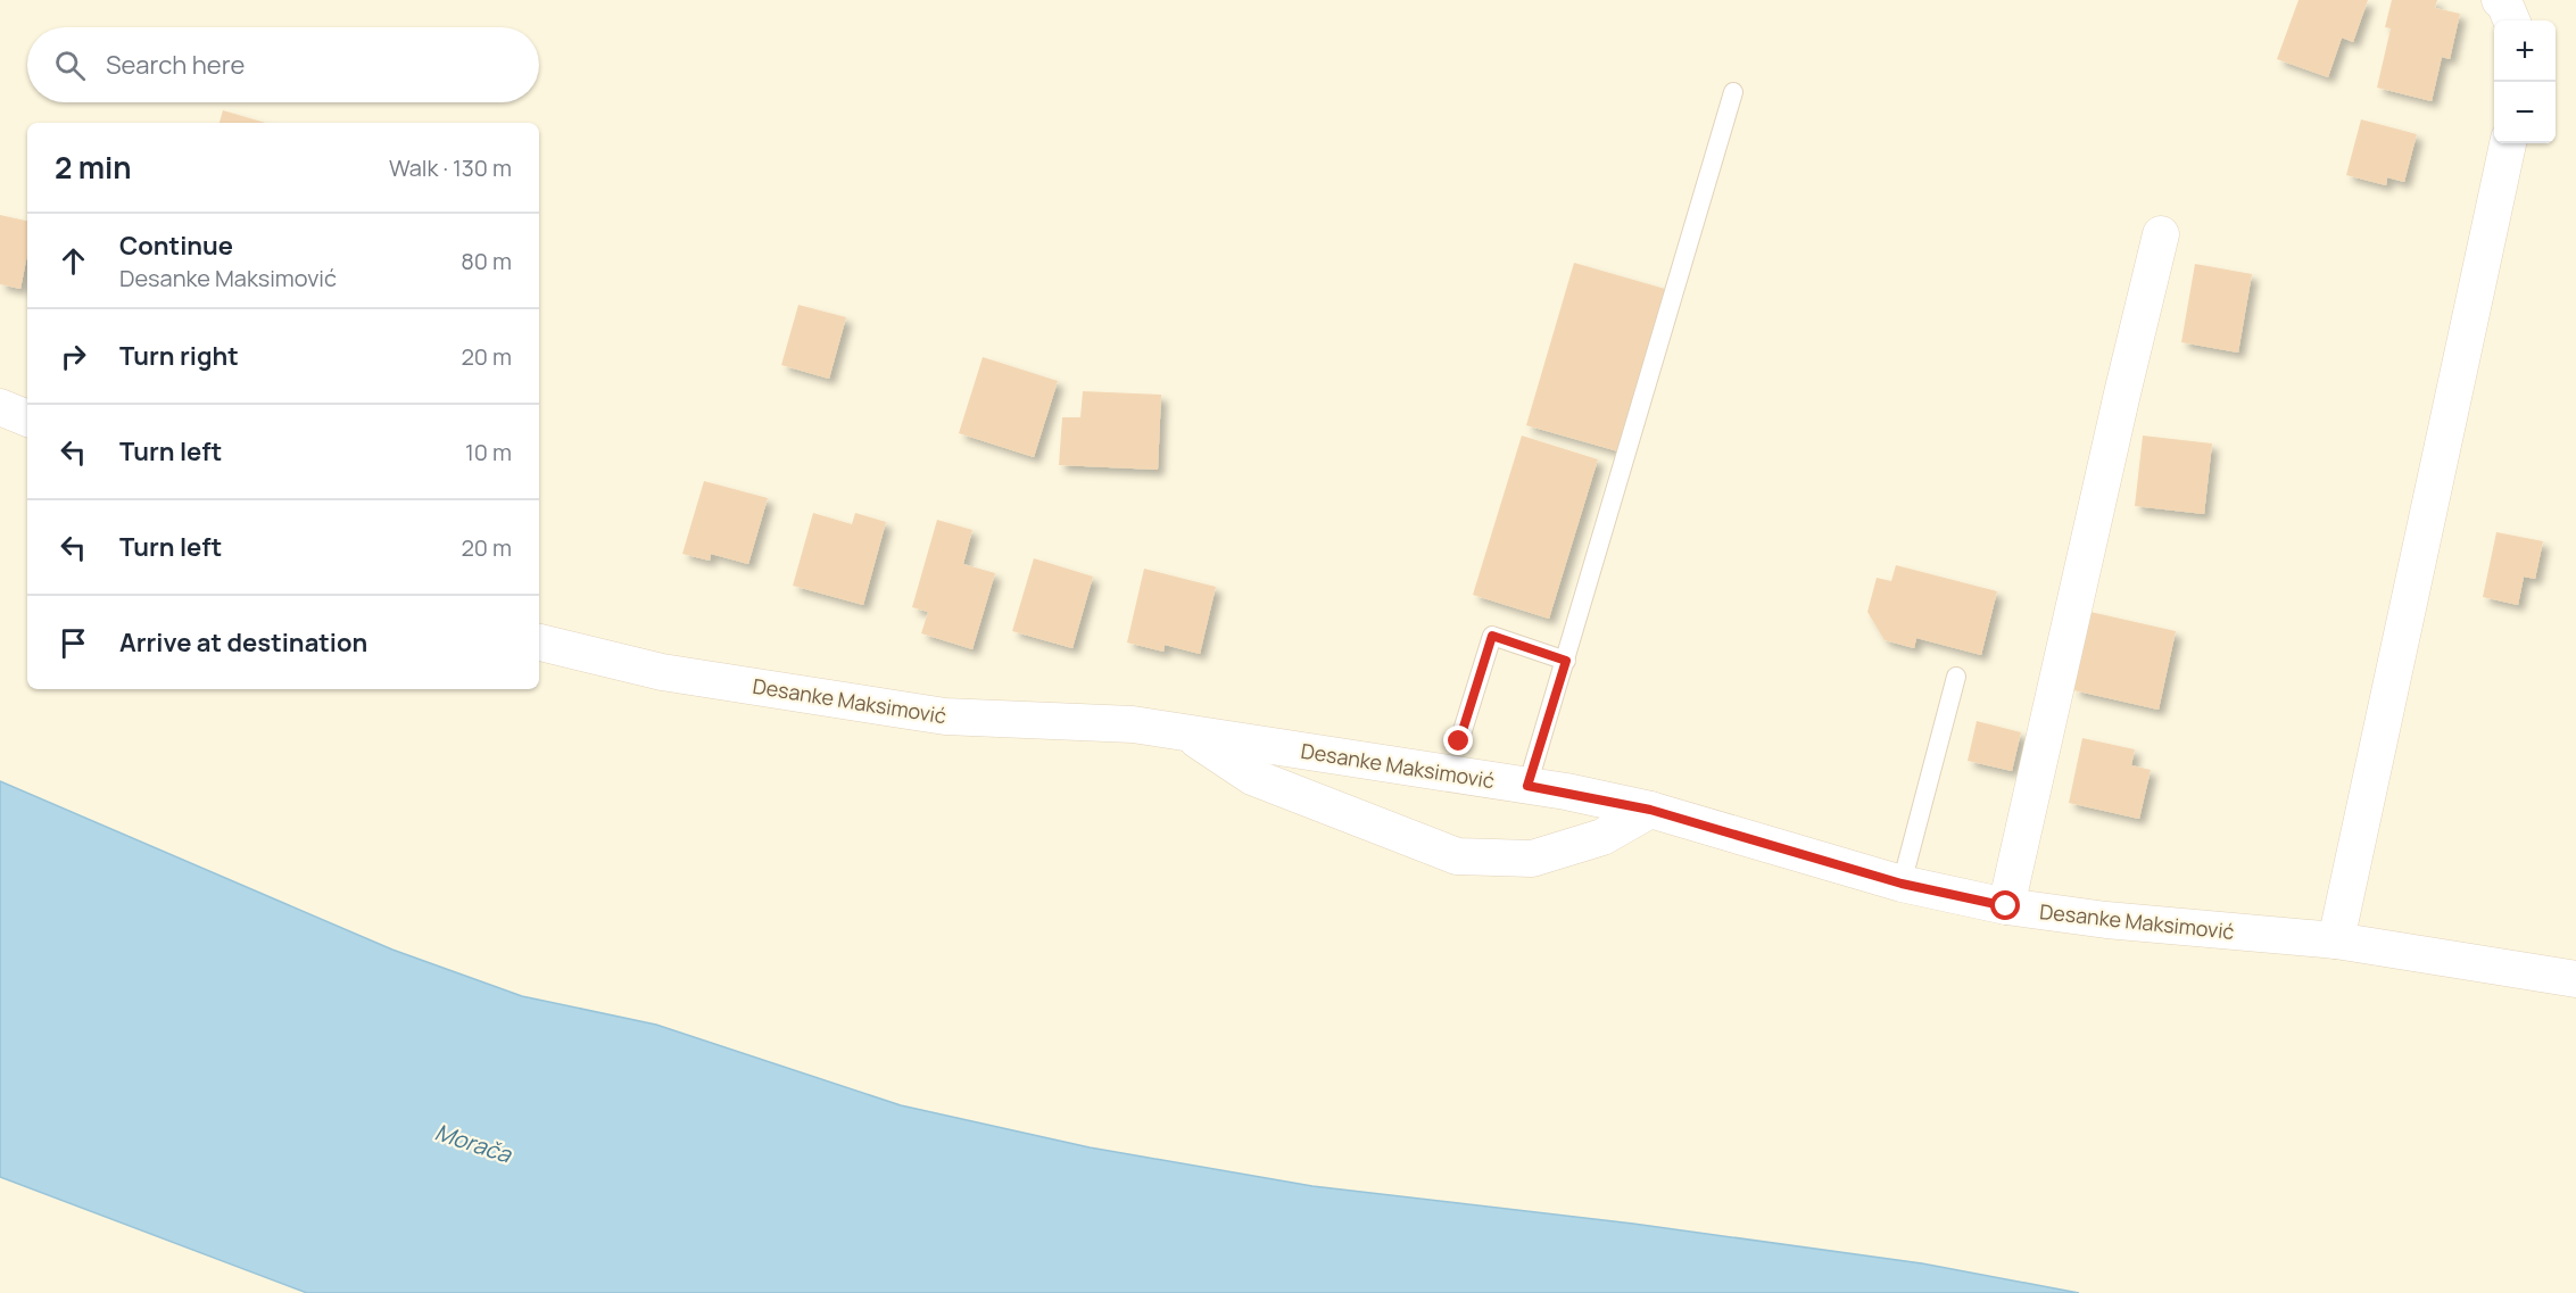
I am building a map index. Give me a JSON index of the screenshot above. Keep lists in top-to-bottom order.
{
  "streets": {
    "street": ["Desanke Maksimović"]
  },
  "water": ["Morača"],
  "page": {
    "map_buttons": ["+", "−"],
    "search": "Search here",
    "heading": ["2 min", "Walk · 130 m"],
    "list": [
      ["Continue", "Desanke Maksimović", "80 m"],
      ["Turn right", "20 m"],
      ["Turn left", "10 m"],
      ["Turn left", "20 m"],
      "Arrive at destination"
    ]
  }
}
